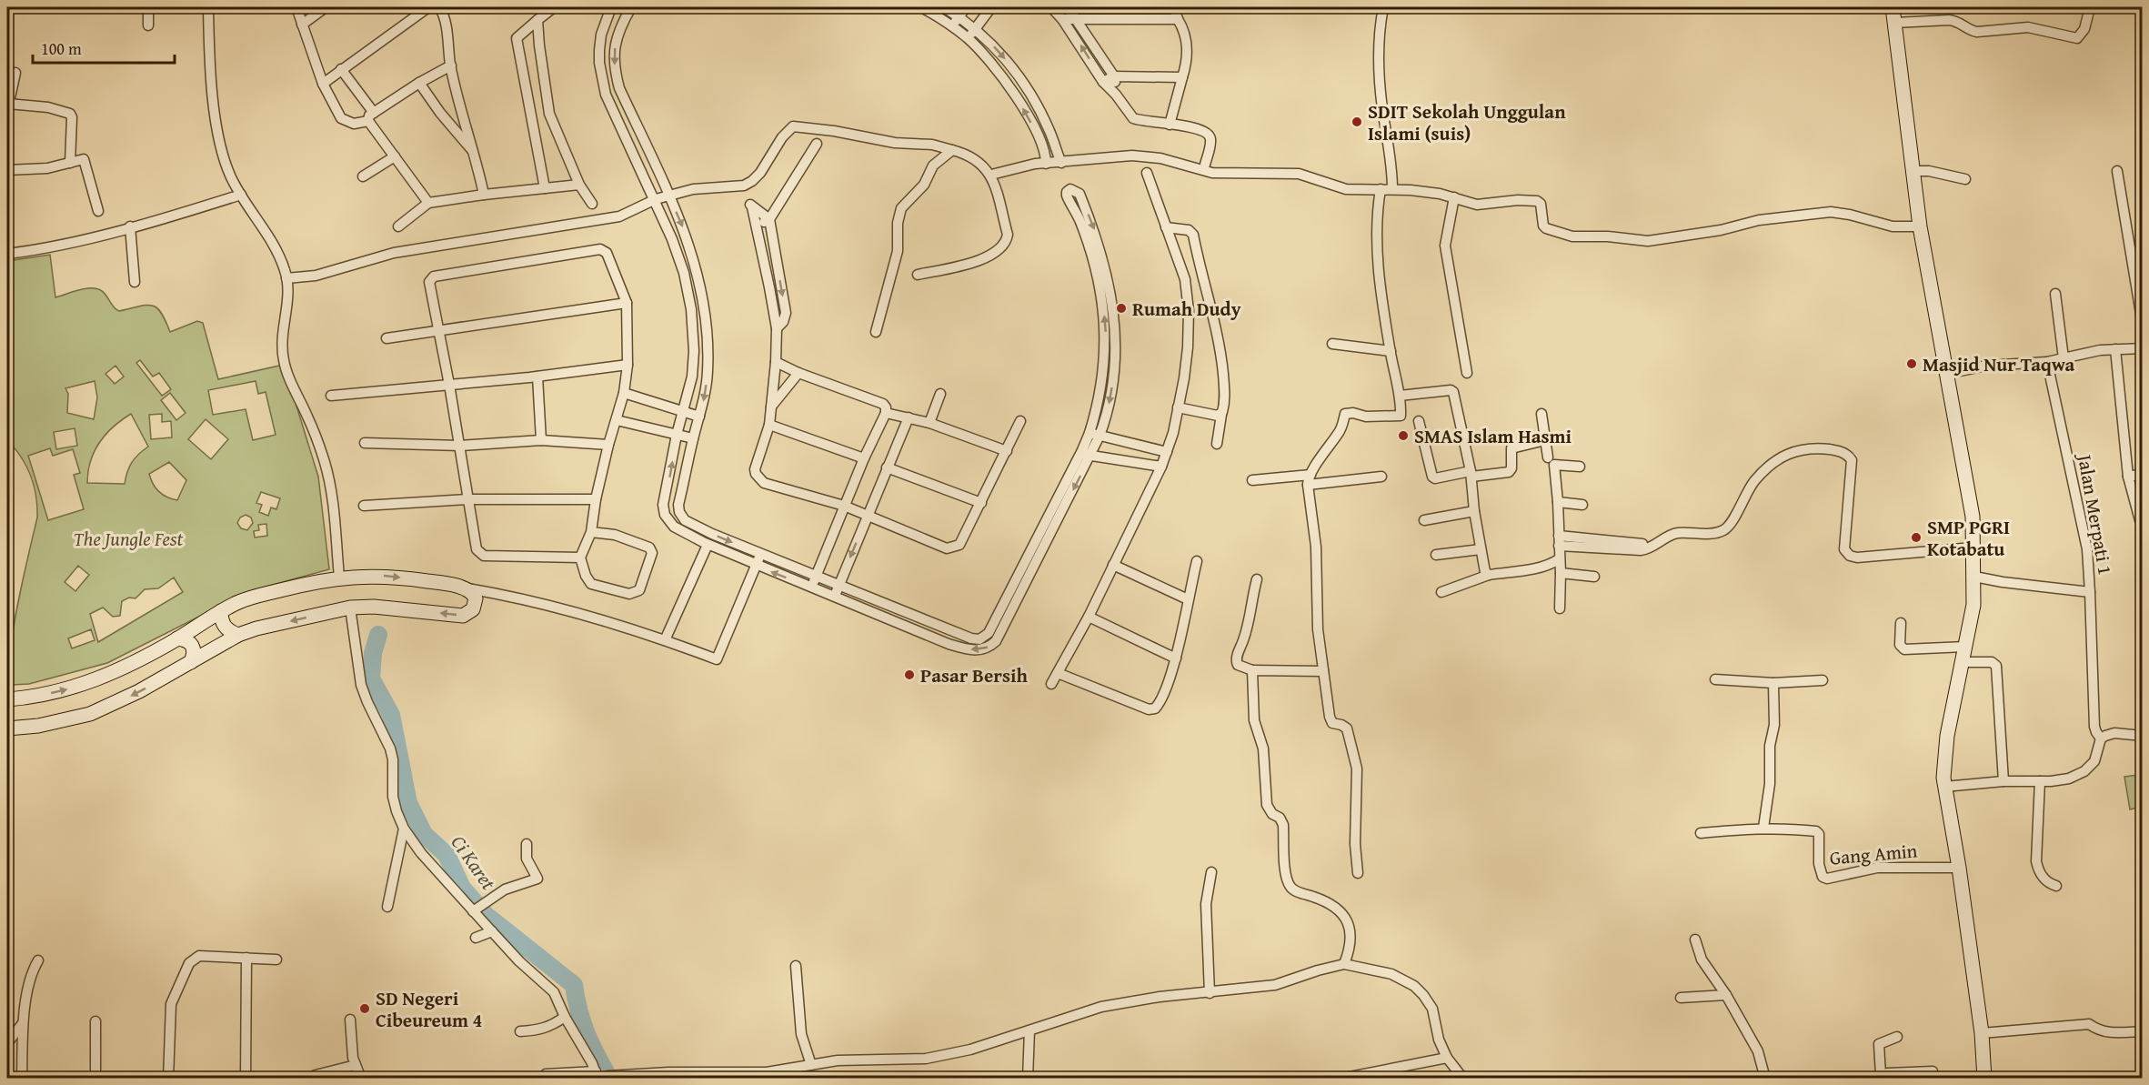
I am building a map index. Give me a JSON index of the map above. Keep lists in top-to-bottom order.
{
  "streets": {
    "street": ["Jalan Merpati 1", "Gang Amin"]
  },
  "water": ["Ci Karet"],
  "parks": ["The Jungle Fest"],
  "places": [
    "SDIT Sekolah Unggulan Islami (suis)",
    "Rumah Dudy",
    "Masjid Nur Taqwa",
    "SMAS Islam Hasmi",
    "SMP PGRI Kotabatu",
    "Pasar Bersih",
    "SD Negeri Cibeureum 4"
  ],
  "scale_bar": "100 m"
}
